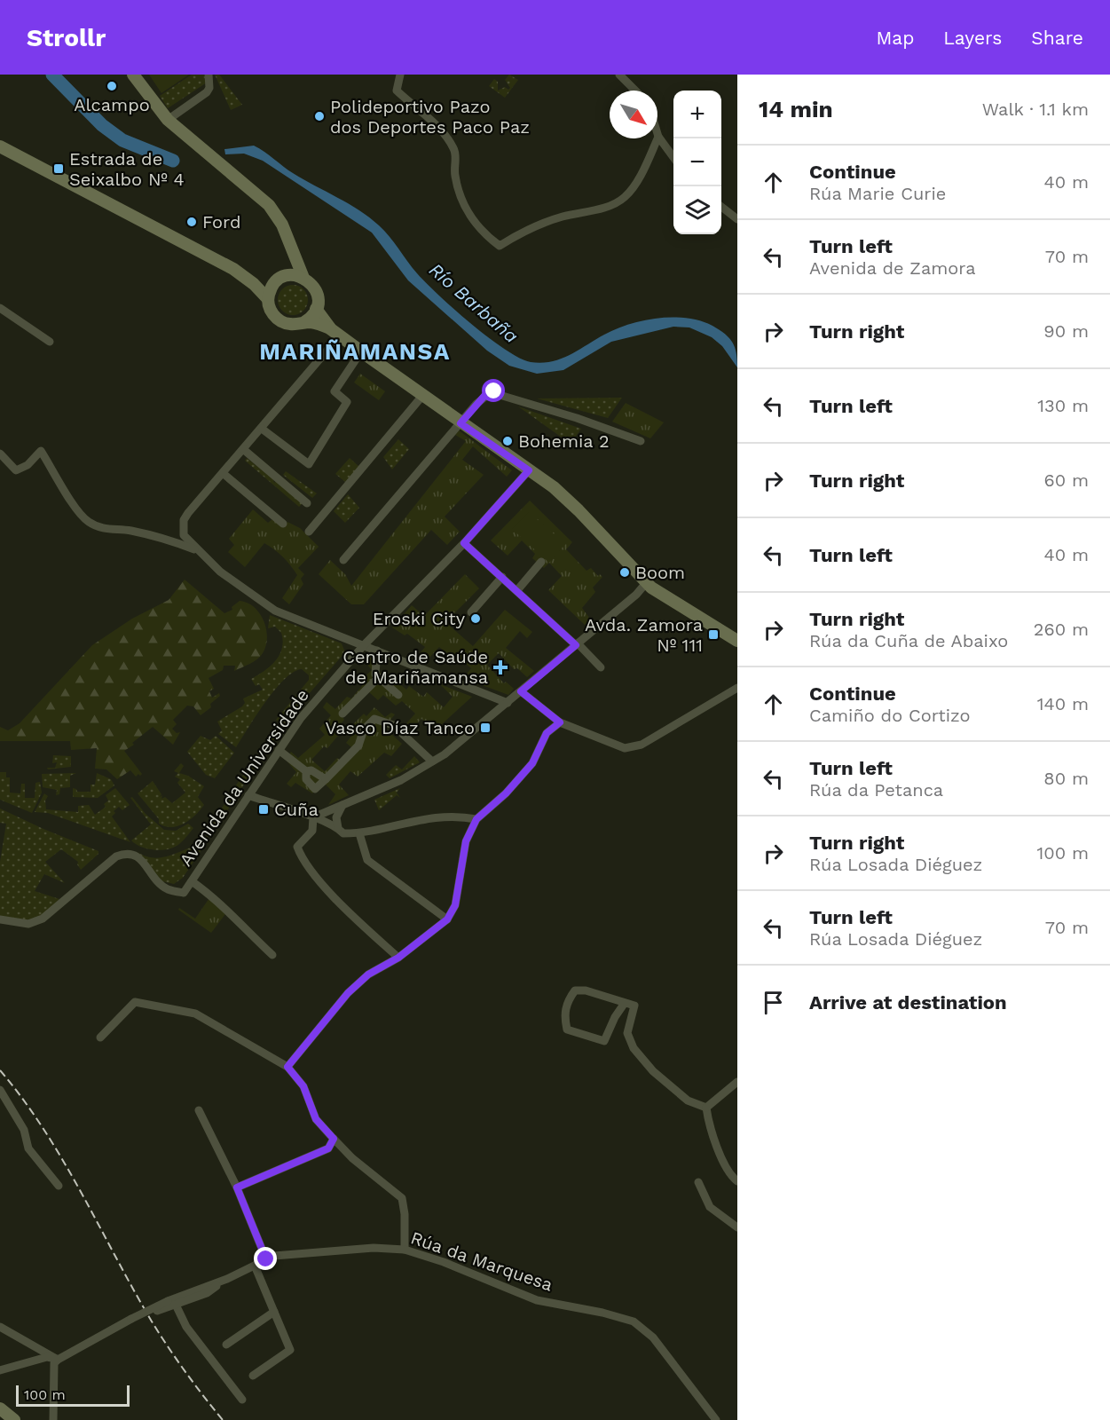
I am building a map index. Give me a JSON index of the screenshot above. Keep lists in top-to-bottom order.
{
  "streets": {
    "street": ["Avenida da Universidade", "Rúa da Marquesa"]
  },
  "districts": ["MARIÑAMANSA"],
  "water": ["Río Barbaña"],
  "places": {
    "other": [
      "Alcampo",
      "Polideportivo Pazo dos Deportes Paco Paz",
      "Ford",
      "Bohemia 2",
      "Boom",
      "Eroski City"
    ],
    "transit": [
      "Estrada de Seixalbo Nº 4",
      "Avda. Zamora Nº 111",
      "Vasco Díaz Tanco",
      "Cuña"
    ],
    "health": ["Centro de Saúde de Mariñamansa"]
  },
  "scale_bar": "100 m",
  "north": "bottom right",
  "page": {
    "header": "Strollr",
    "nav": ["Map", "Layers", "Share"],
    "heading": ["14 min", "Walk · 1.1 km"],
    "map_buttons": ["+", "−"],
    "list": [
      ["Continue", "Rúa Marie Curie", "40 m"],
      ["Turn left", "Avenida de Zamora", "70 m"],
      ["Turn right", "90 m"],
      ["Turn left", "130 m"],
      ["Turn right", "60 m"],
      ["Turn left", "40 m"],
      ["Turn right", "Rúa da Cuña de Abaixo", "260 m"],
      ["Continue", "Camiño do Cortizo", "140 m"],
      ["Turn left", "Rúa da Petanca", "80 m"],
      ["Turn right", "Rúa Losada Diéguez", "100 m"],
      ["Turn left", "Rúa Losada Diéguez", "70 m"],
      "Arrive at destination"
    ],
    "scale": "100 m"
  }
}
